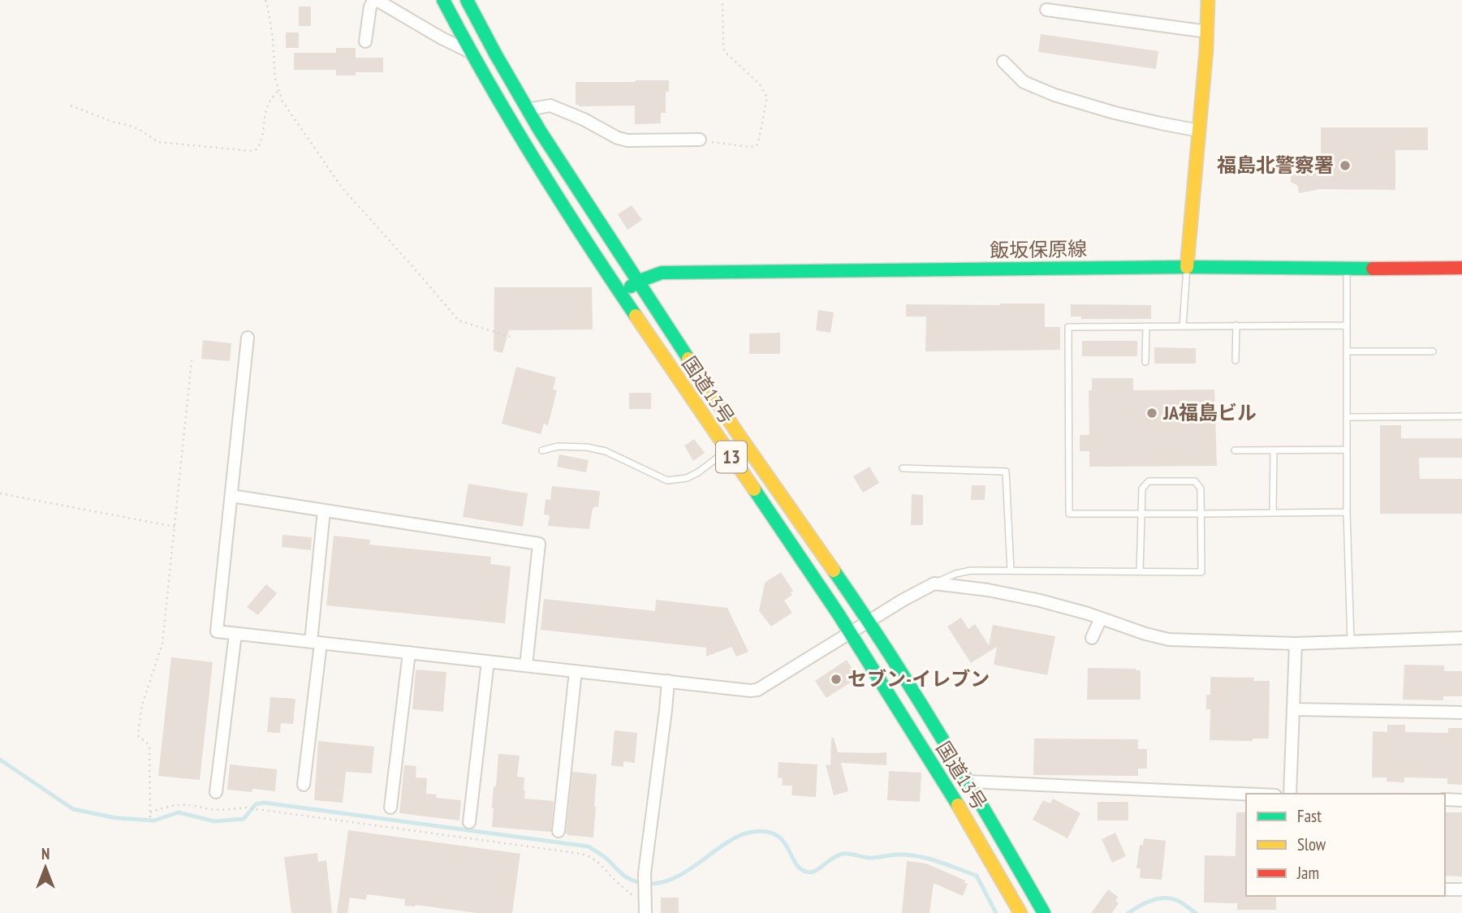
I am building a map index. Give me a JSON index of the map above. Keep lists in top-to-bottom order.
{
  "streets": {
    "main road": ["飯坂保原線", "国道13号", "13"]
  },
  "crossings": [
    ["飯坂保原線", "国道13号"]
  ],
  "places": ["福島北警察署", "JA福島ビル", "セブン-イレブン"],
  "legend": ["Fast", "Slow", "Jam"],
  "north": "top"
}
